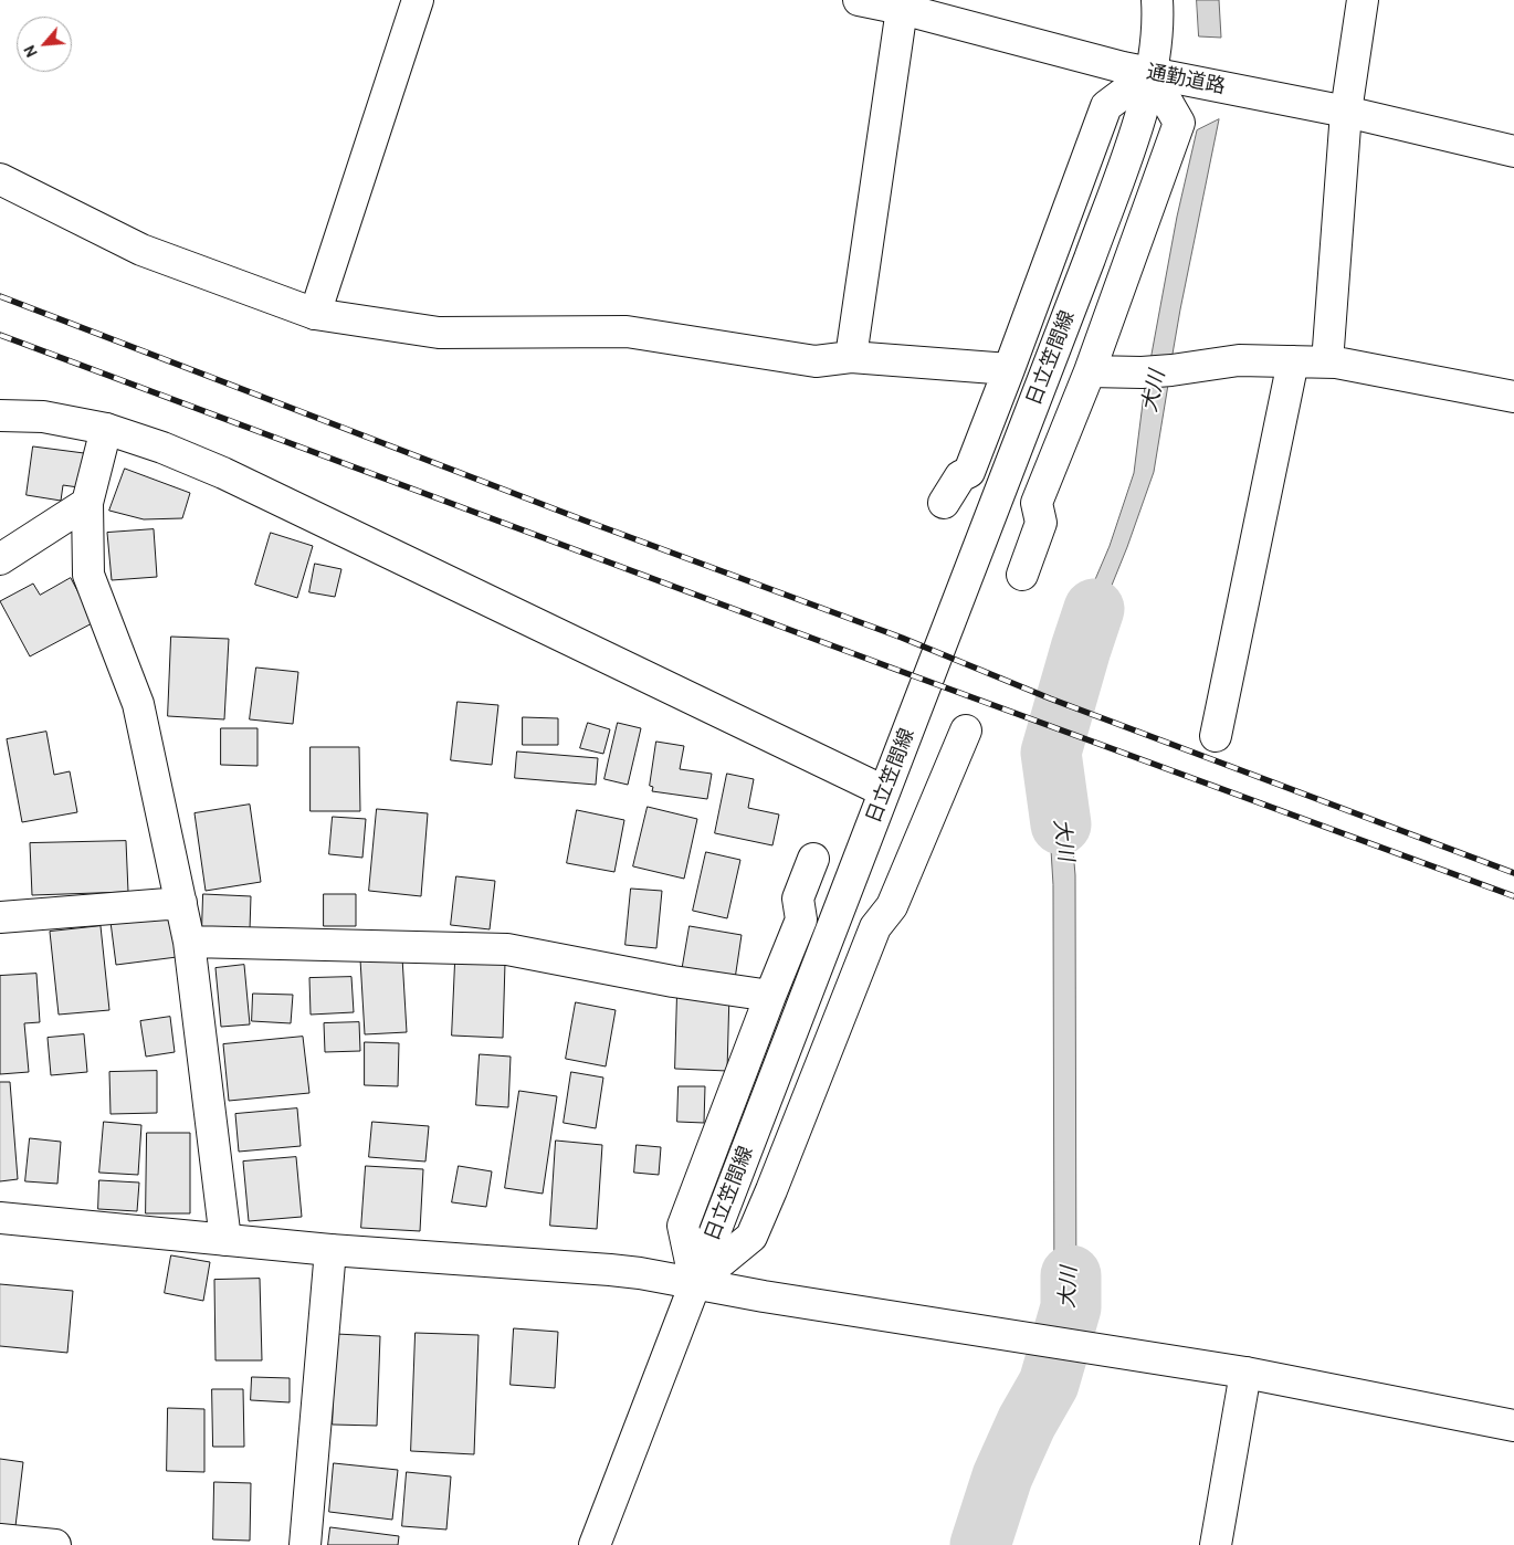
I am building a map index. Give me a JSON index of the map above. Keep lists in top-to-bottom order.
{
  "streets": {
    "street": ["通勤道路", "日立笠間線"]
  },
  "crossings": [
    ["通勤道路", "日立笠間線"]
  ],
  "water": ["大川"],
  "north": "bottom left"
}
